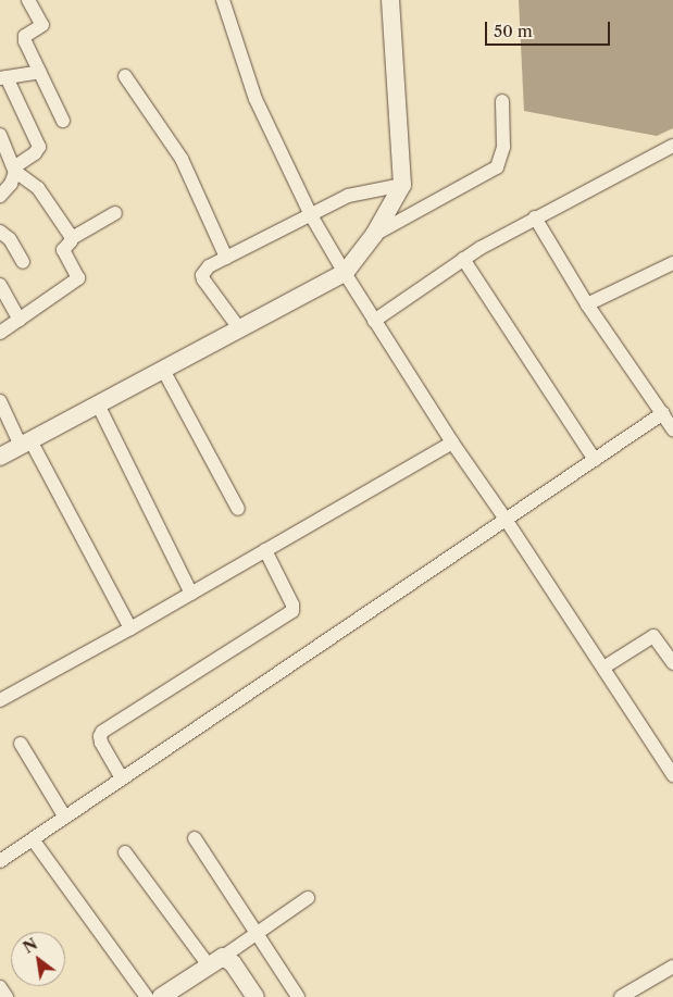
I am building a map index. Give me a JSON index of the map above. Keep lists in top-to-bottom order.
{
  "scale_bar": "50 m",
  "north": "top left"
}
